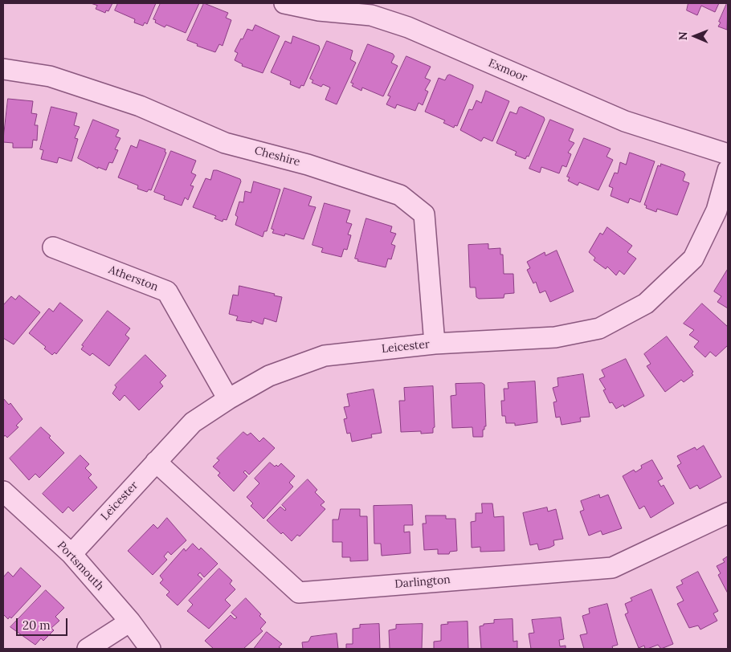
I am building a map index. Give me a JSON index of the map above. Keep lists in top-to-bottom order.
{
  "streets": {
    "street": [
      "Exmoor",
      "Cheshire",
      "Atherston",
      "Leicester",
      "Portsmouth",
      "Darlington"
    ]
  },
  "crossings": [
    ["Cheshire", "Leicester"],
    ["Atherston", "Leicester"],
    ["Leicester", "Portsmouth"],
    ["Leicester", "Darlington"]
  ],
  "scale_bar": "20 m",
  "north": "left"
}
